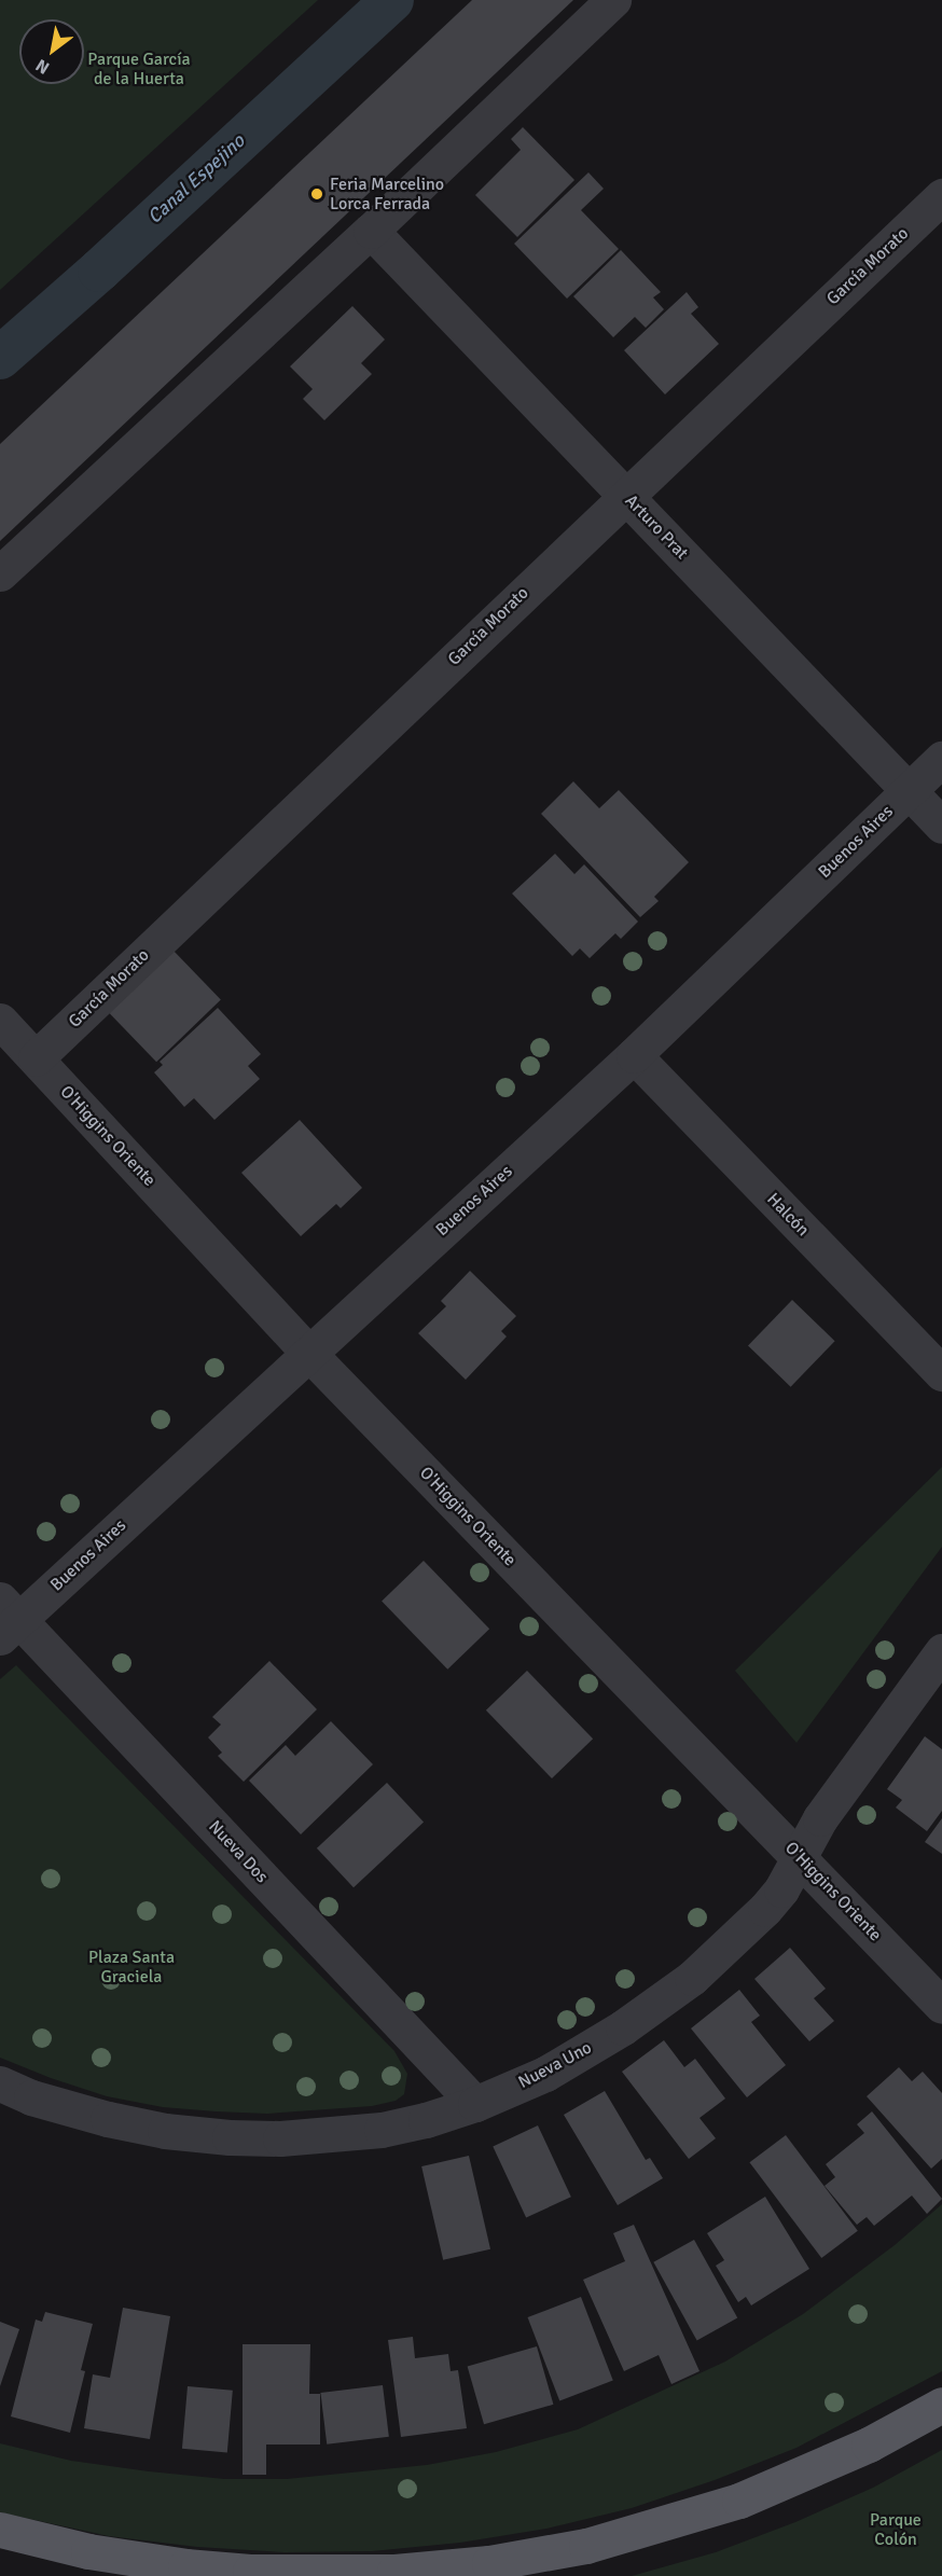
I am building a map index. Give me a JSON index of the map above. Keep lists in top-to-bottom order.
{
  "streets": {
    "street": [
      "García Morato",
      "Arturo Prat",
      "Buenos Aires",
      "O'Higgins Oriente",
      "Halcón",
      "Nueva Dos",
      "Nueva Uno"
    ]
  },
  "crossings": [
    ["García Morato", "Arturo Prat"],
    ["García Morato", "O'Higgins Oriente"],
    ["Arturo Prat", "Buenos Aires"],
    ["Buenos Aires", "O'Higgins Oriente"],
    ["Buenos Aires", "Halcón"],
    ["Buenos Aires", "Nueva Dos"],
    ["O'Higgins Oriente", "Nueva Uno"],
    ["Nueva Dos", "Nueva Uno"]
  ],
  "water": ["Canal Espejino"],
  "parks": ["Parque García de la Huerta", "Plaza Santa Graciela", "Parque Colón"],
  "places": ["Feria Marcelino Lorca Ferrada"],
  "north": "bottom left"
}
